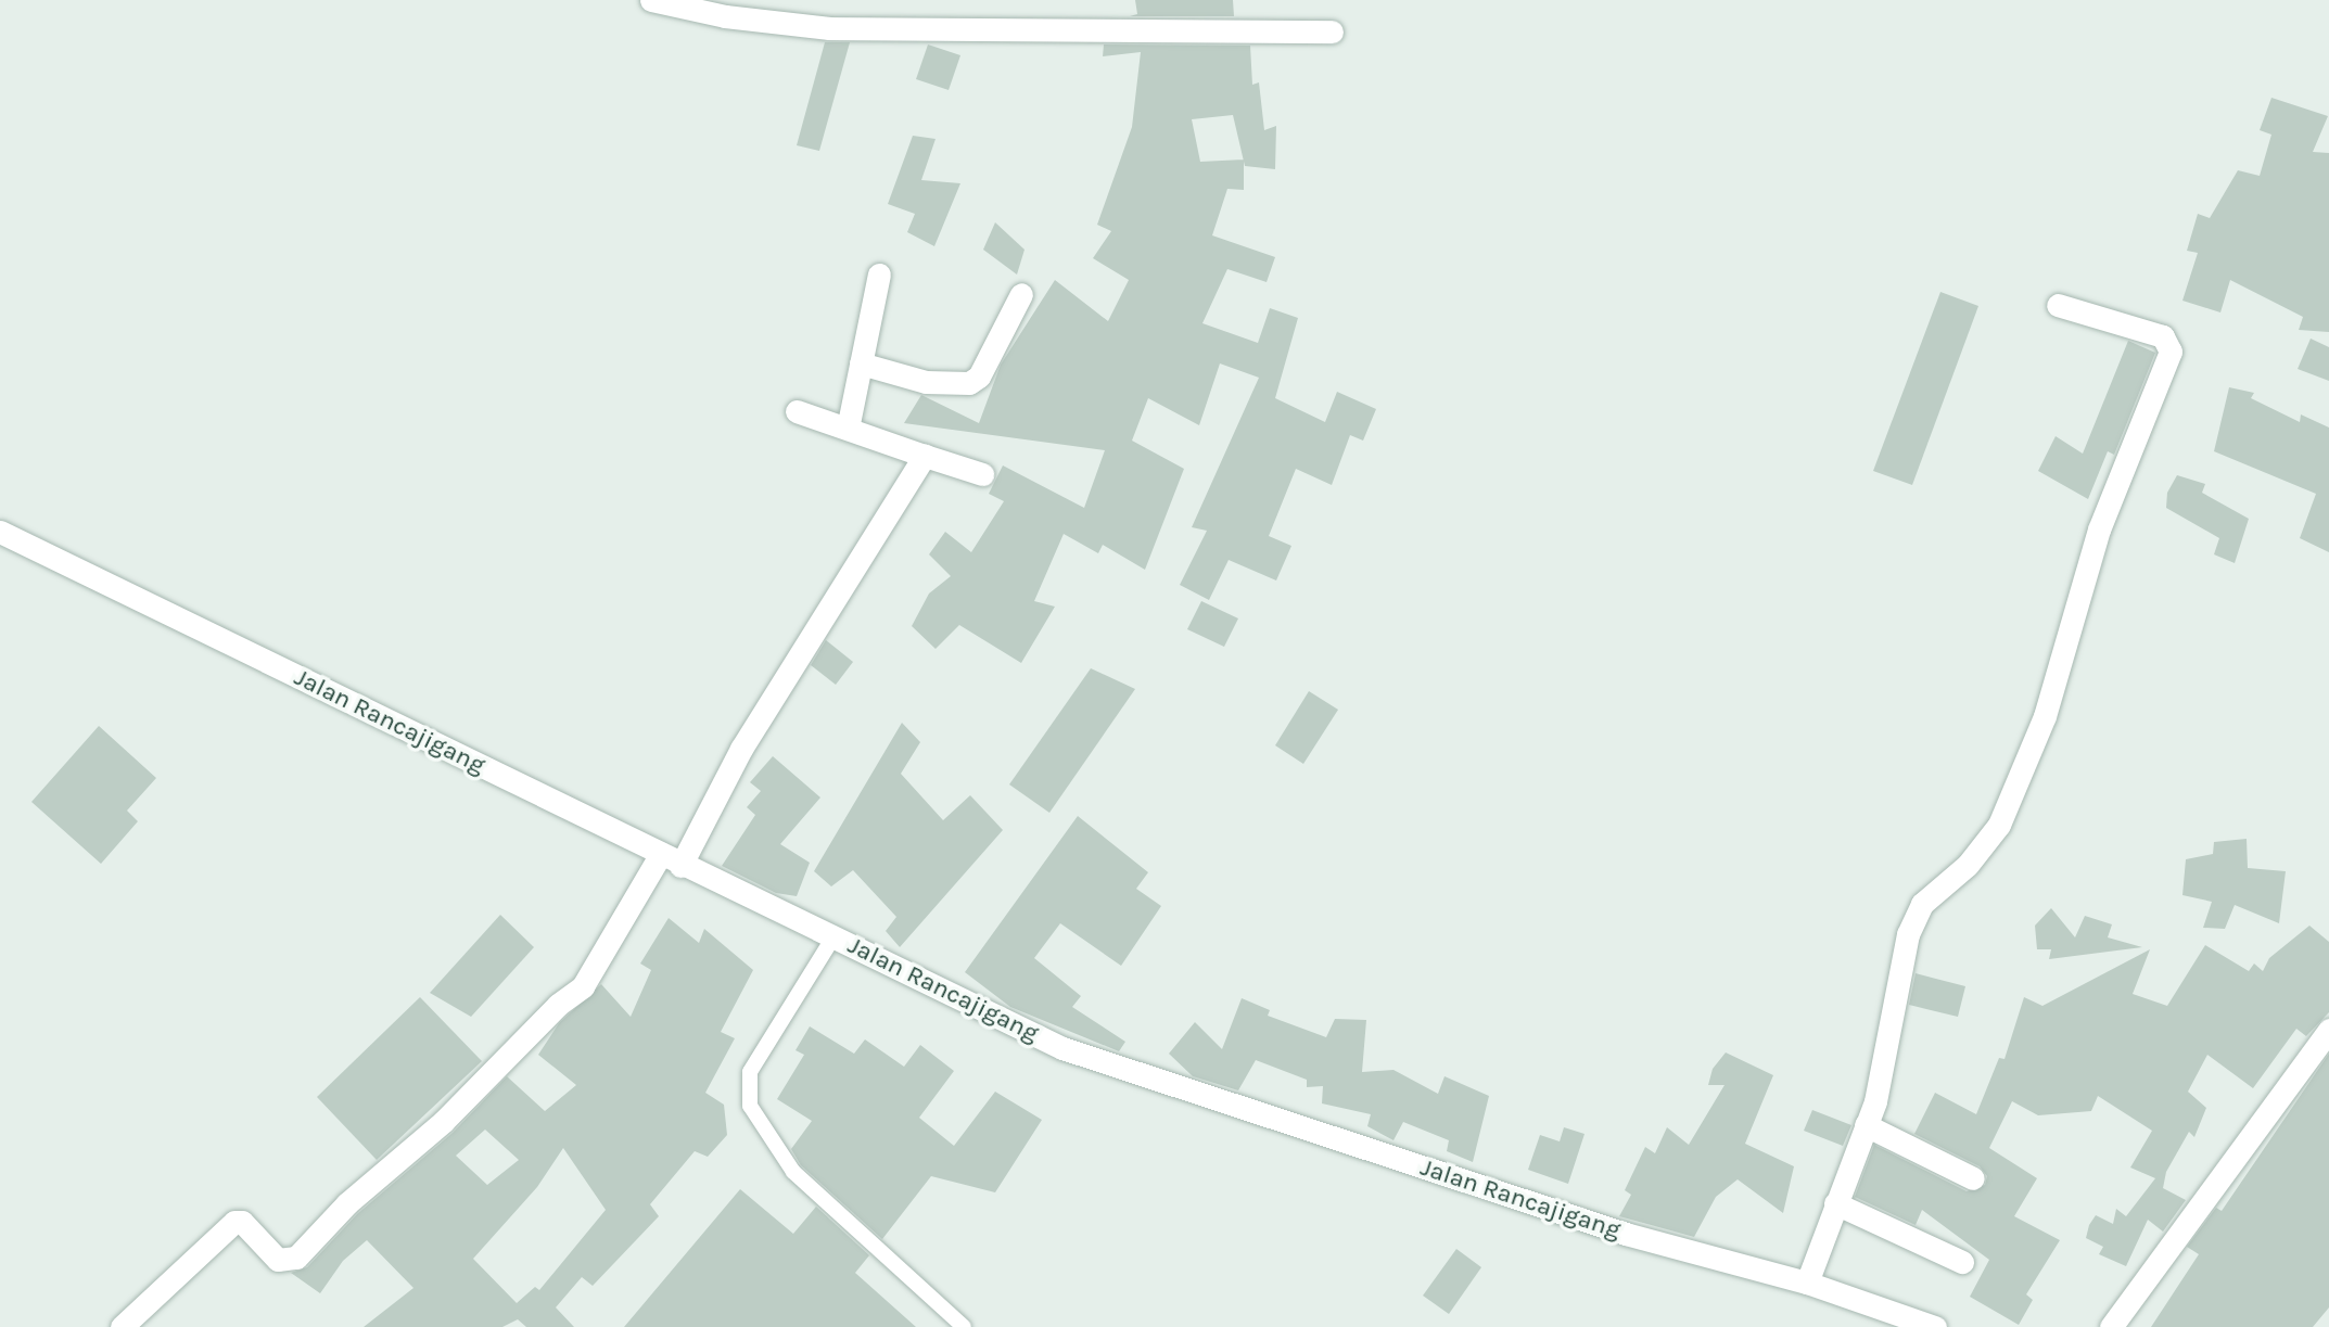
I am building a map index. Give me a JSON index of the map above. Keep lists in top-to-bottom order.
{
  "streets": {
    "street": ["Jalan Rancajigang"]
  }
}
